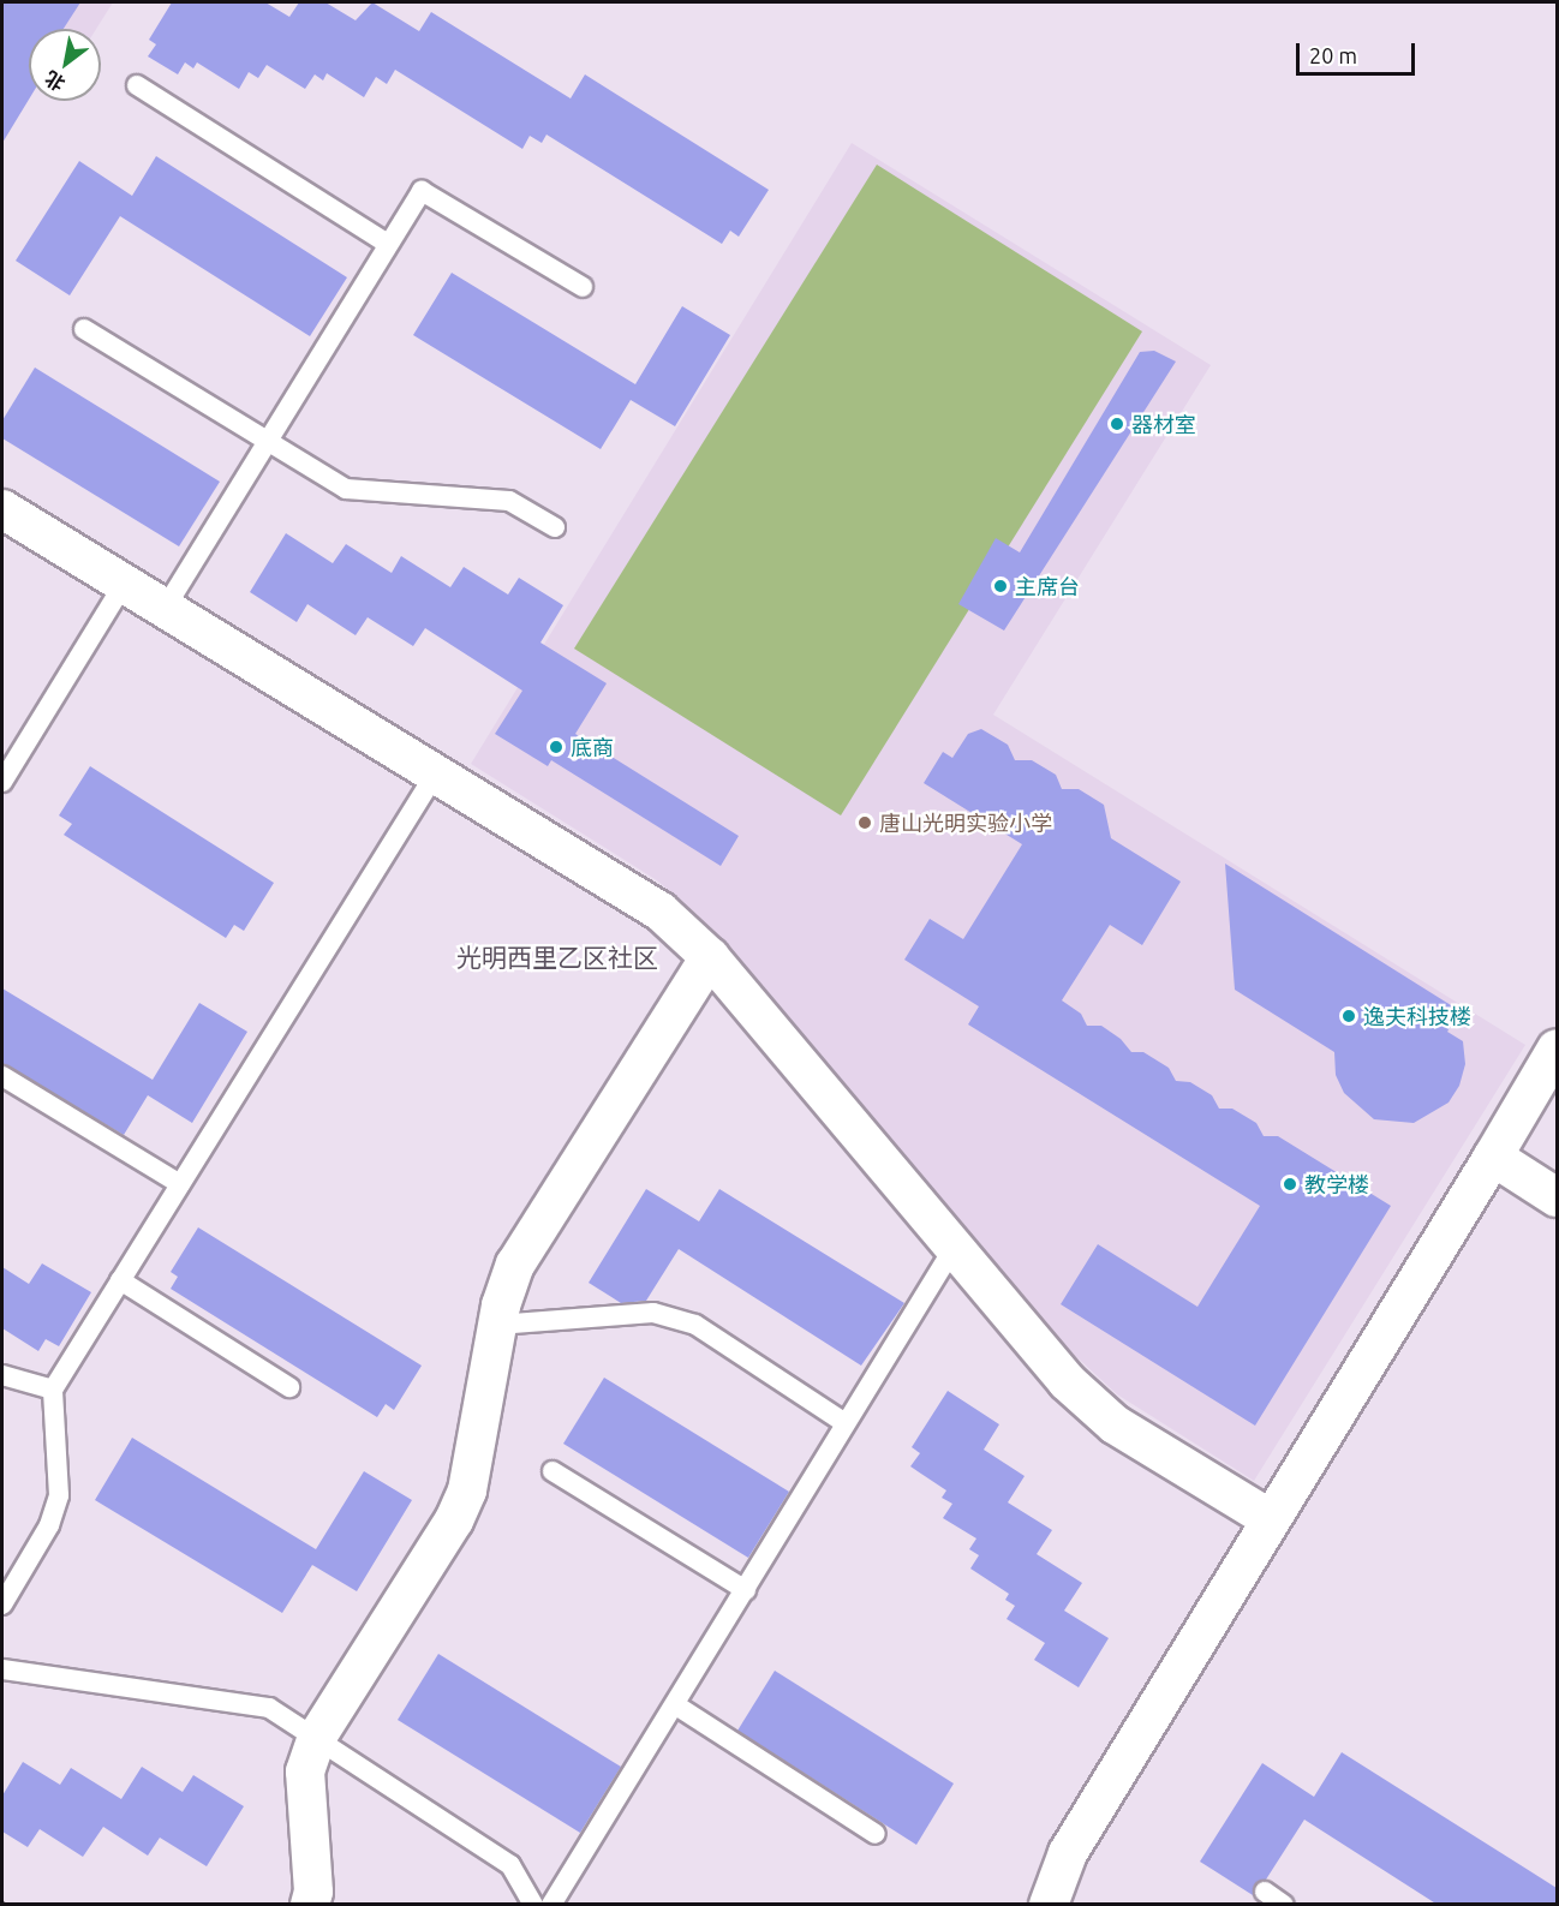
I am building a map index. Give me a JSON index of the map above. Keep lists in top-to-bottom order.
{
  "districts": ["光明西里乙区社区"],
  "places": [
    "器材室",
    "主席台",
    "底商",
    "唐山光明实验小学",
    "逸夫科技楼",
    "教学楼"
  ],
  "scale_bar": "20 m",
  "north": "bottom left"
}
